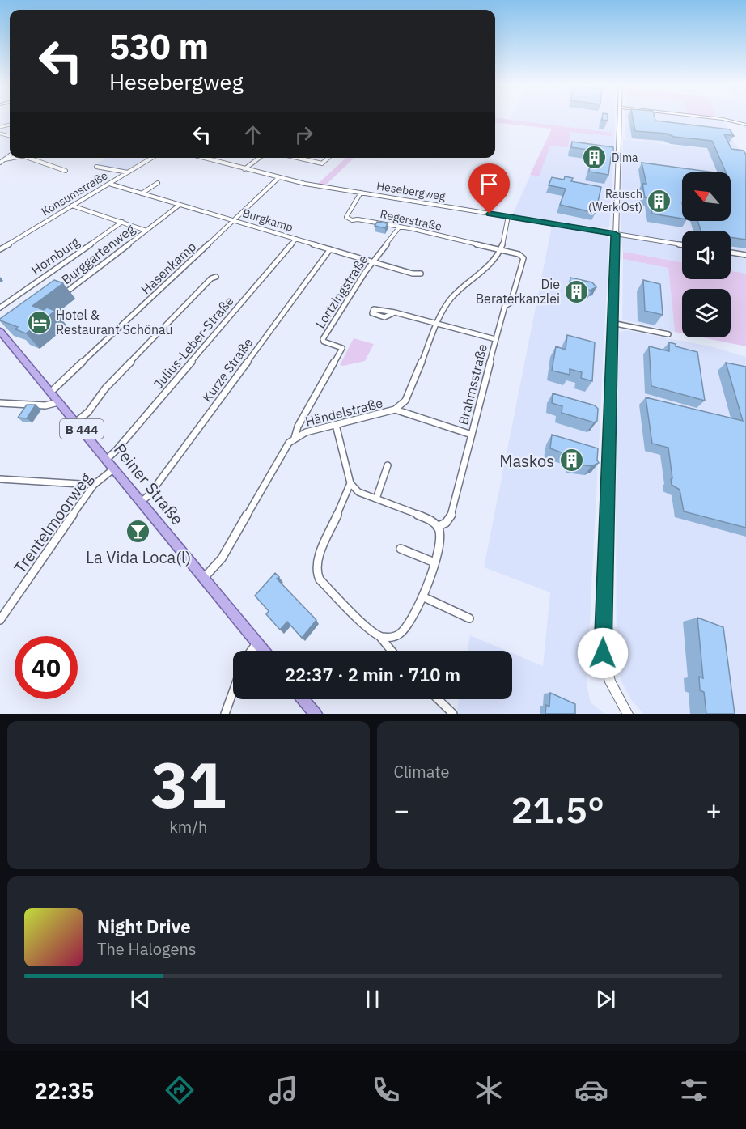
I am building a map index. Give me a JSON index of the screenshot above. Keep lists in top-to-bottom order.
{
  "streets": {
    "main road": ["B 444", "Peiner Straße"],
    "street": [
      "Hesebergweg",
      "Konsumstraße",
      "Burgkamp",
      "Regerstraße",
      "Burggartenweg",
      "Hornburg",
      "Hasenkamp",
      "Lortzingstraße",
      "Julius-Leber-Straße",
      "Kurze Straße",
      "Brahmsstraße",
      "Händelstraße",
      "Trentelmoorweg"
    ]
  },
  "crossings": [
    ["Hesebergweg", "Regerstraße"],
    ["Hesebergweg", "Hasenkamp"],
    ["Hesebergweg", "Händelstraße"],
    ["Konsumstraße", "Burgkamp"],
    ["Burgkamp", "Burggartenweg"],
    ["Burgkamp", "Hasenkamp"],
    ["Burgkamp", "Lortzingstraße"],
    ["Burgkamp", "Julius-Leber-Straße"],
    ["Burgkamp", "Kurze Straße"],
    ["Regerstraße", "Lortzingstraße"],
    ["Regerstraße", "Brahmsstraße"],
    ["Regerstraße", "Händelstraße"],
    ["Hasenkamp", "Peiner Straße"],
    ["Lortzingstraße", "Händelstraße"],
    ["Julius-Leber-Straße", "Peiner Straße"],
    ["Kurze Straße", "Peiner Straße"],
    ["Brahmsstraße", "Händelstraße"],
    ["Händelstraße", "Peiner Straße"],
    ["Peiner Straße", "Trentelmoorweg"]
  ],
  "places": {
    "building": [
      "Dima",
      "Rausch (Werk Ost)",
      "Die Beraterkanzlei",
      "Maskos"
    ],
    "hotel": ["Hotel & Restaurant Schönau"],
    "bar": ["La Vida Loca(l)"]
  },
  "north": "top left",
  "page": {
    "turn": ["530 m", "Hesebergweg"],
    "limit": "40",
    "trip": "22:37 · 2 min · 710 m",
    "tile": [
      ["31", "km/h"],
      "Climate"
    ],
    "heat": ["−", "21.5°", "+"],
    "song": ["Night Drive", "The Halogens"],
    "tabs": "22:35"
  }
}
